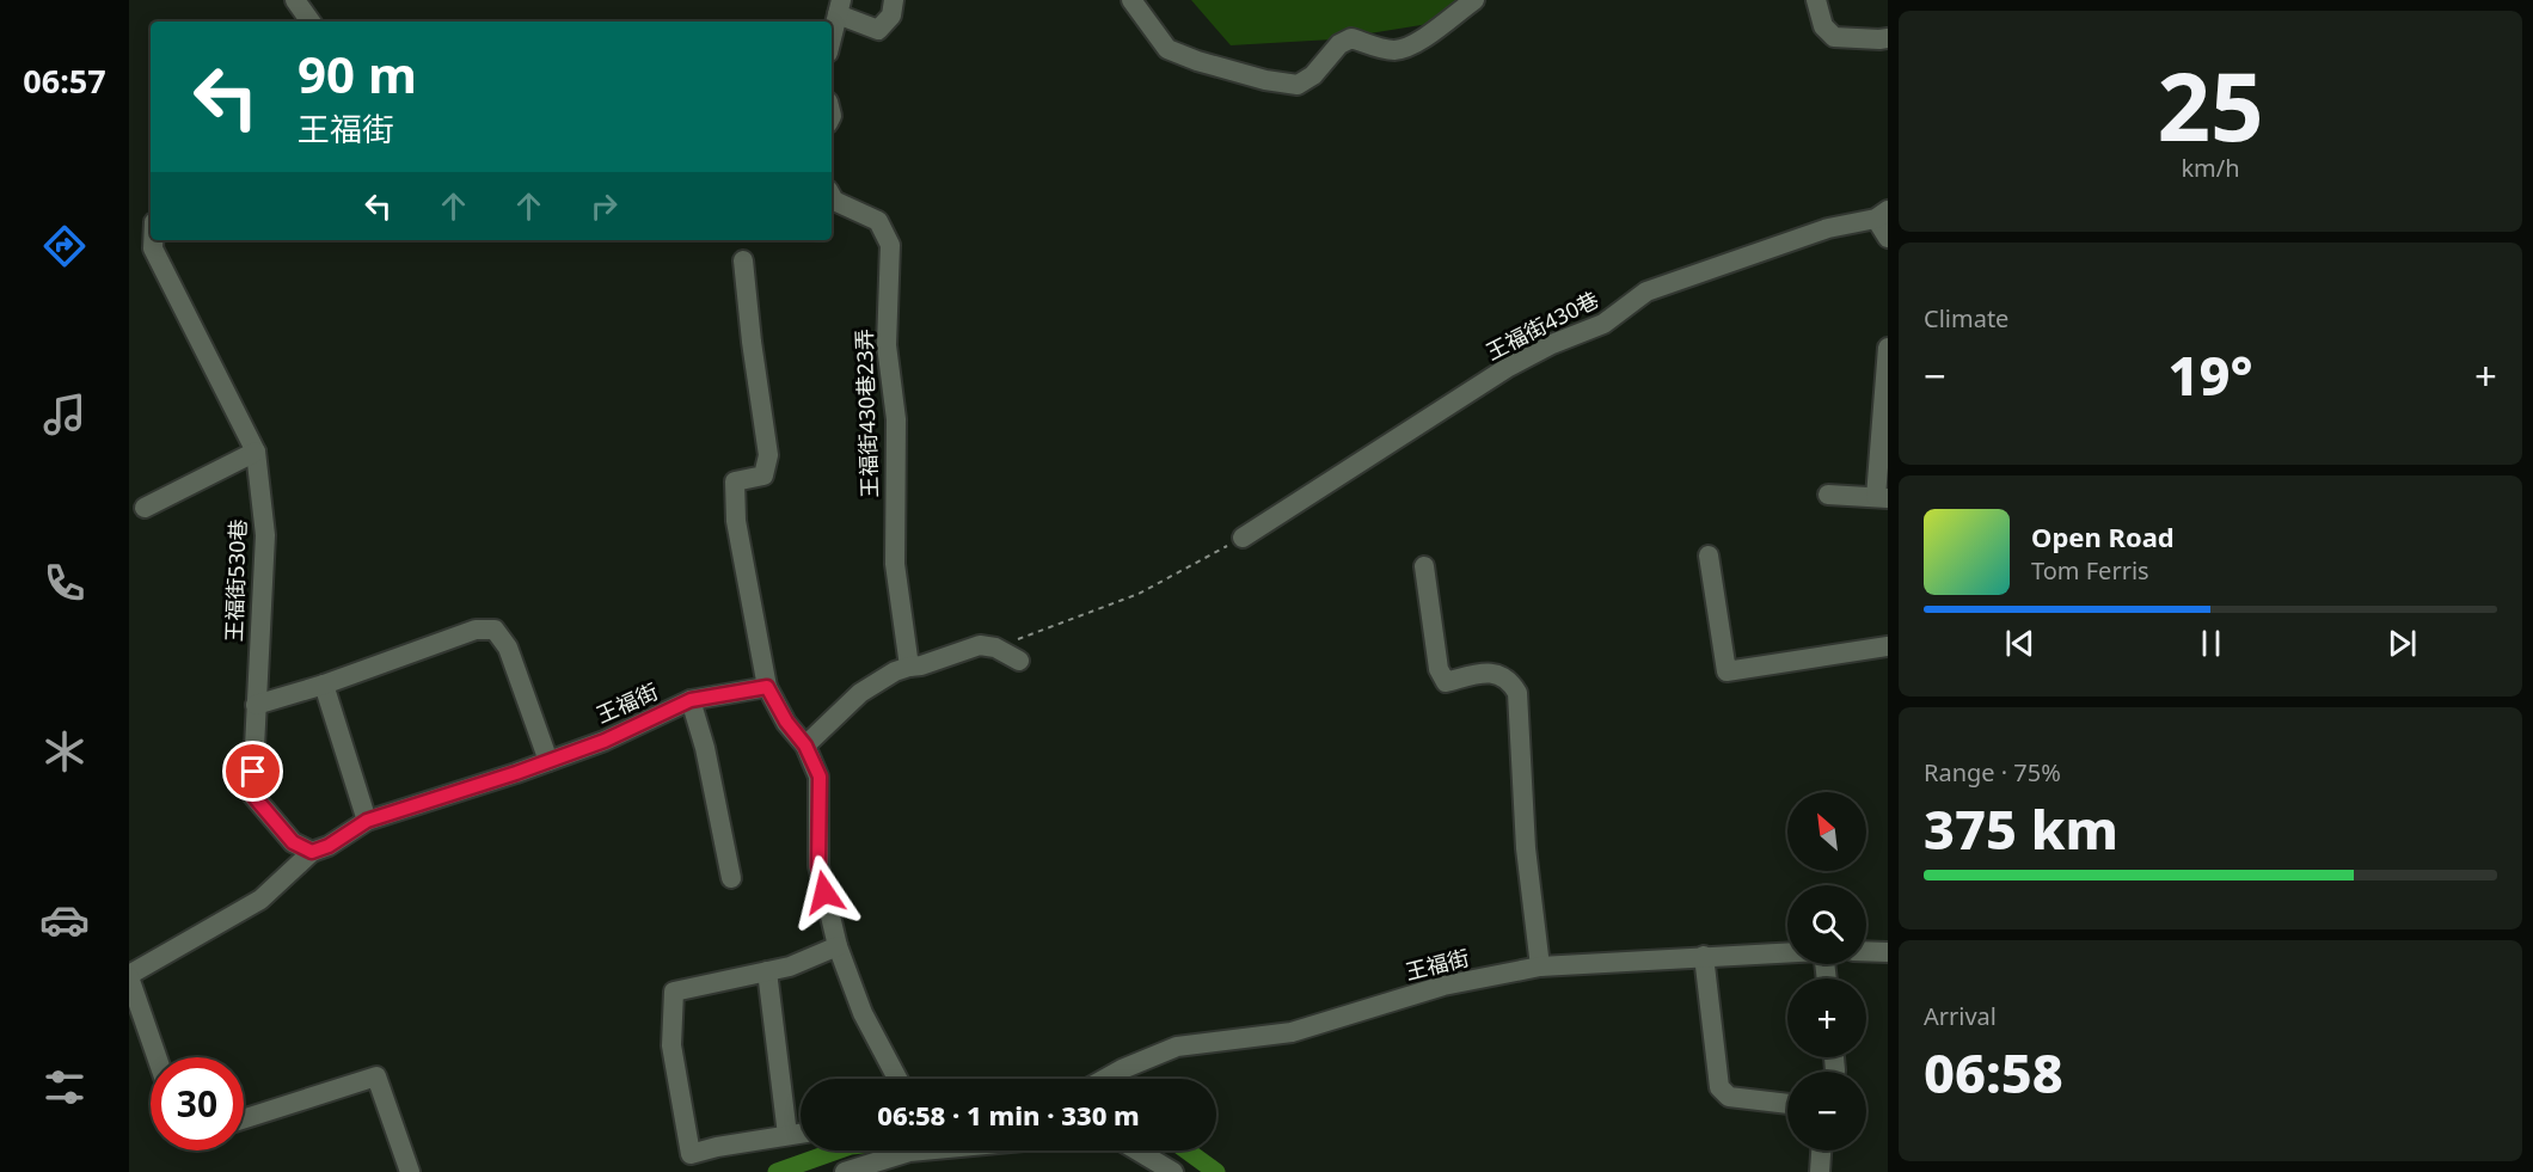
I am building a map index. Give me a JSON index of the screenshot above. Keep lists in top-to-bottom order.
{
  "streets": {
    "street": [
      "王福街430巷",
      "王福街430巷23弄",
      "王福街530巷",
      "王福街"
    ]
  },
  "crossings": [
    ["王福街530巷", "王福街"]
  ],
  "north": "top left",
  "page": {
    "tabs": "06:57",
    "tile": [
      ["25", "km/h"],
      "Climate",
      ["Range · 75%", "375 km"],
      ["Arrival", "06:58"]
    ],
    "turn": ["90 m", "王福街"],
    "heat": ["−", "19°", "+"],
    "song": ["Open Road", "Tom Ferris"],
    "map_buttons": ["+", "−"],
    "limit": "30",
    "trip": "06:58 · 1 min · 330 m"
  }
}
